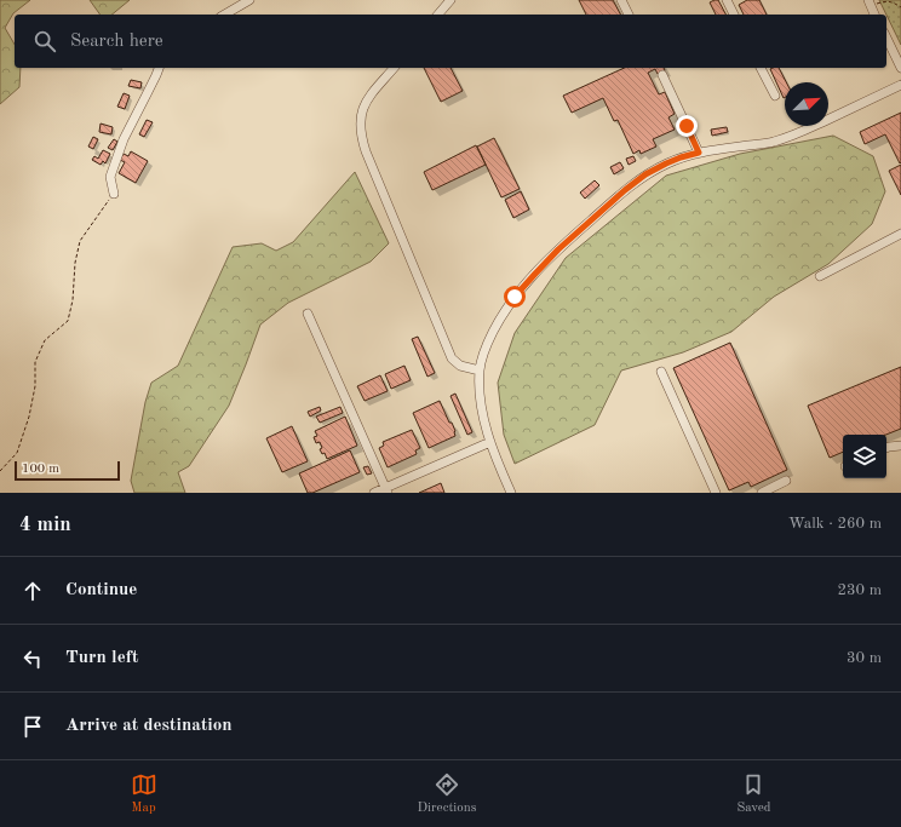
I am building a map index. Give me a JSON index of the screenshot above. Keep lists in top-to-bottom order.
{
  "scale_bar": "100 m",
  "north": "top right",
  "page": {
    "search": "Search here",
    "scale": "100 m",
    "heading": ["4 min", "Walk · 260 m"],
    "list": [
      ["Continue", "230 m"],
      ["Turn left", "30 m"],
      "Arrive at destination"
    ],
    "nav": ["Map", "Directions", "Saved"]
  }
}
